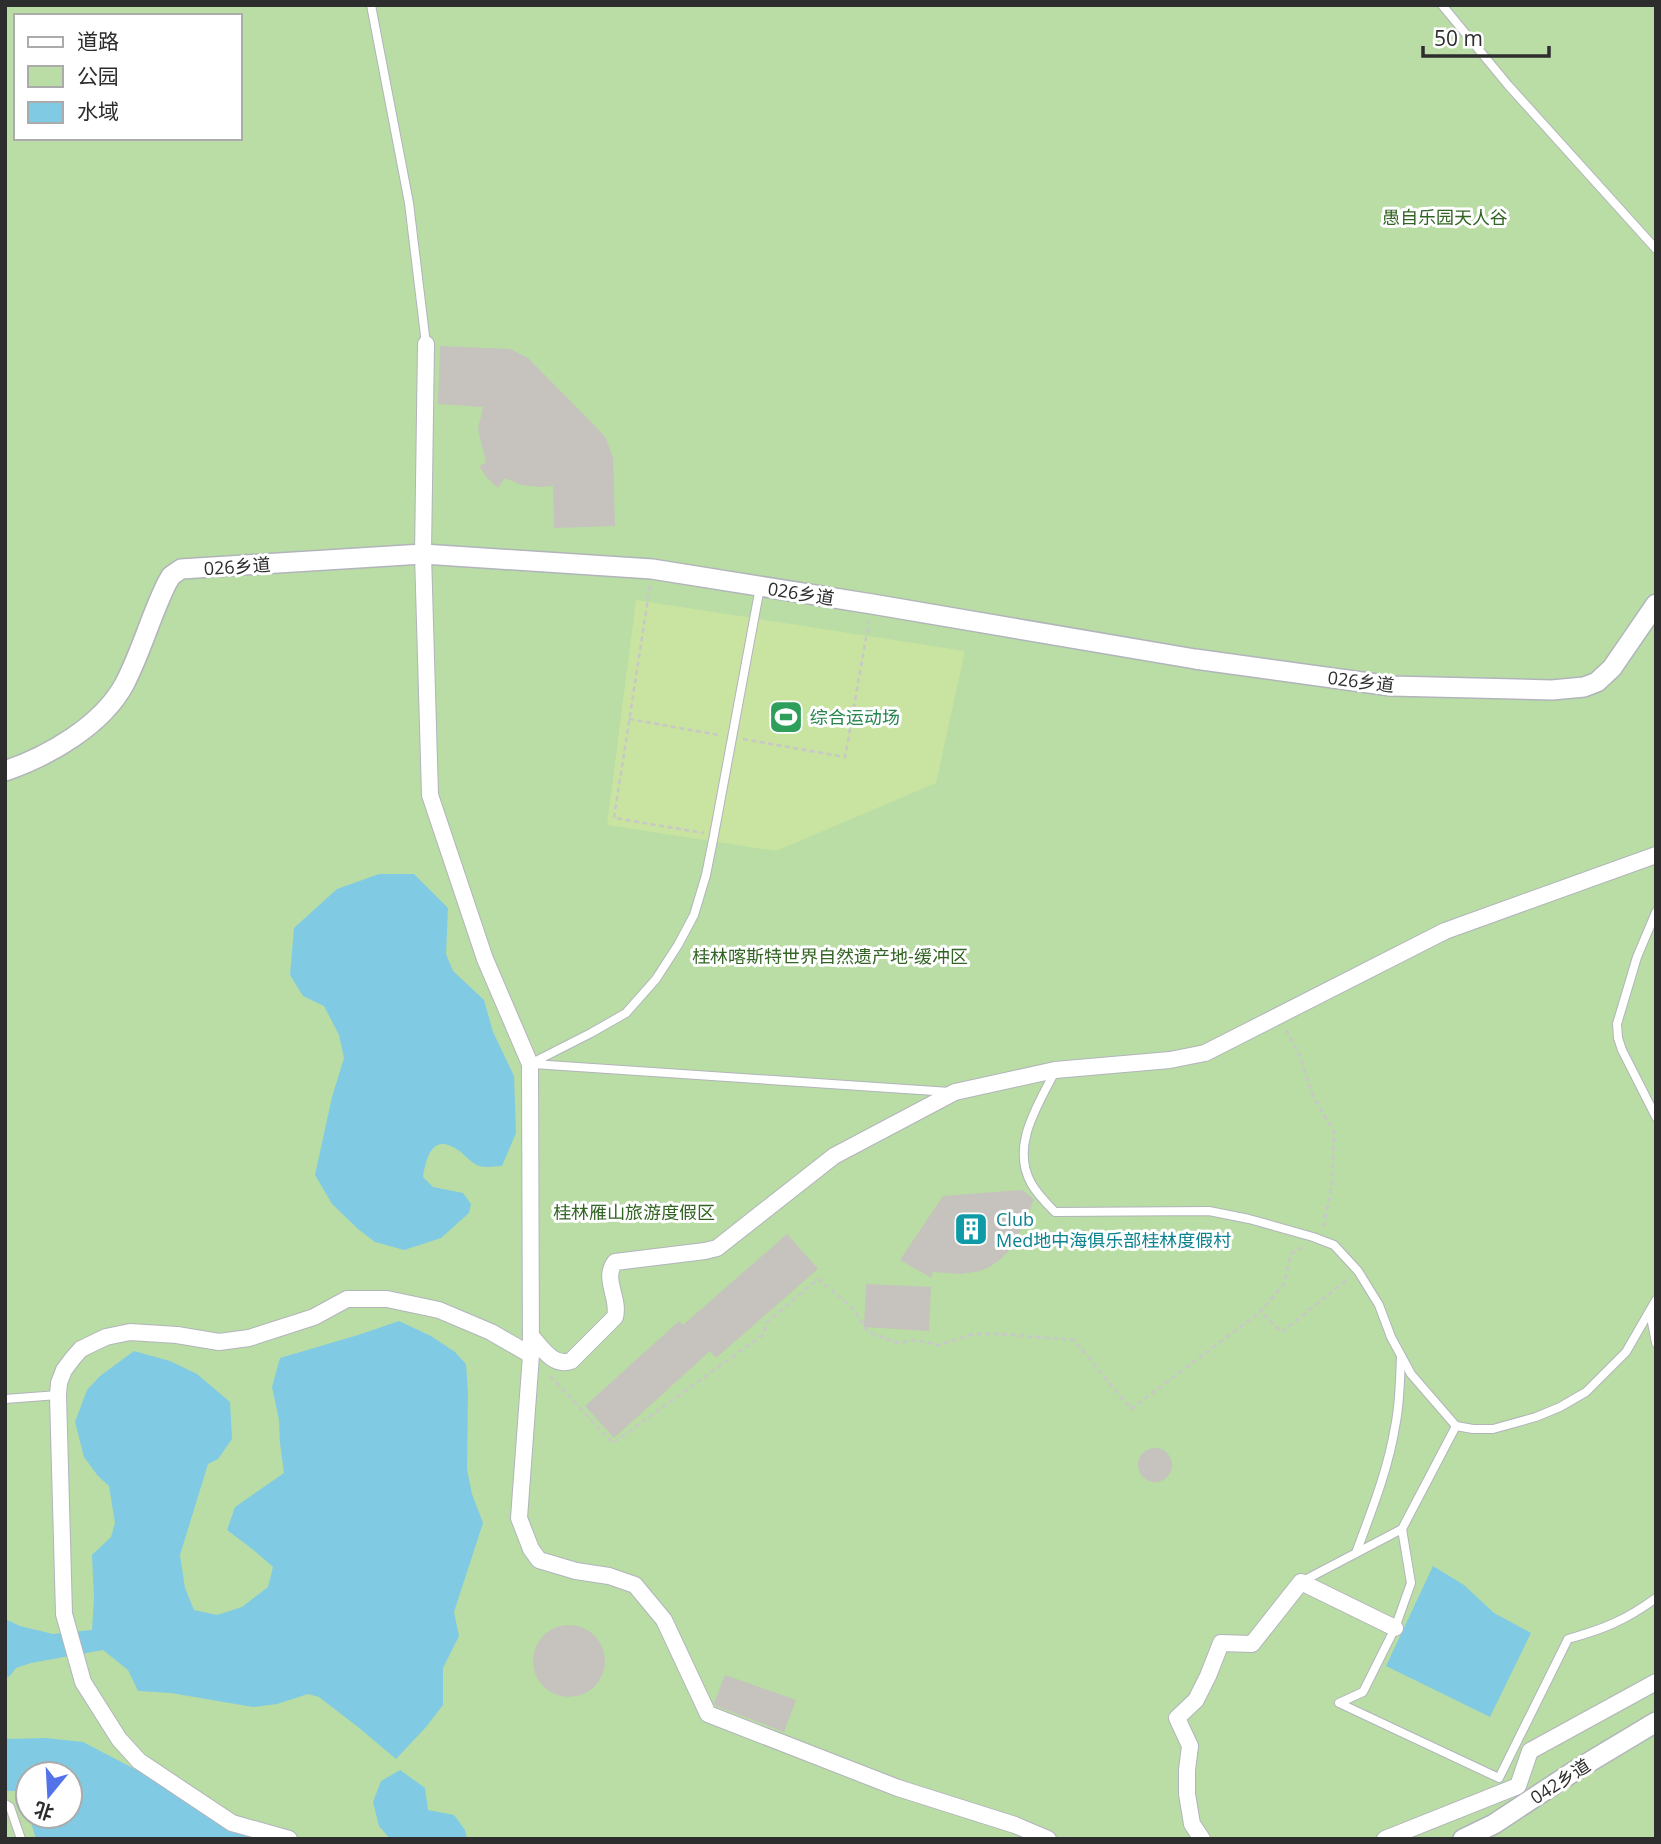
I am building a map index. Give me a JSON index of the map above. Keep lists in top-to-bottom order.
{
  "streets": {
    "street": ["026乡道", "042乡道"]
  },
  "parks": ["愚自乐园天人谷", "桂林喀斯特世界自然遗产地-缓冲区", "桂林雁山旅游度假区"],
  "places": {
    "sports": ["综合运动场"],
    "building": ["Club Med地中海俱乐部桂林度假村"]
  },
  "legend": ["道路", "公园", "水域"],
  "scale_bar": "50 m",
  "north": "bottom"
}
